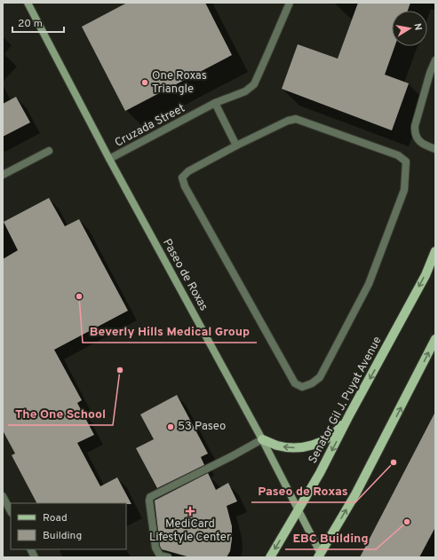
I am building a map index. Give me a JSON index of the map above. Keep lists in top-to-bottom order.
{
  "streets": {
    "main road": ["Paseo de Roxas", "Senator Gil J. Puyat Avenue"],
    "street": ["Cruzada Street"]
  },
  "crossings": [
    ["Cruzada Street", "Paseo de Roxas"],
    ["Paseo de Roxas", "Senator Gil J. Puyat Avenue"]
  ],
  "places": {
    "other": [
      "One Roxas Triangle",
      "Beverly Hills Medical Group",
      "The One School",
      "53 Paseo",
      "Paseo de Roxas",
      "EBC Building"
    ],
    "health": ["MediCard Lifestyle Center"]
  },
  "legend": ["Road", "Building"],
  "scale_bar": "20 m",
  "north": "right"
}
